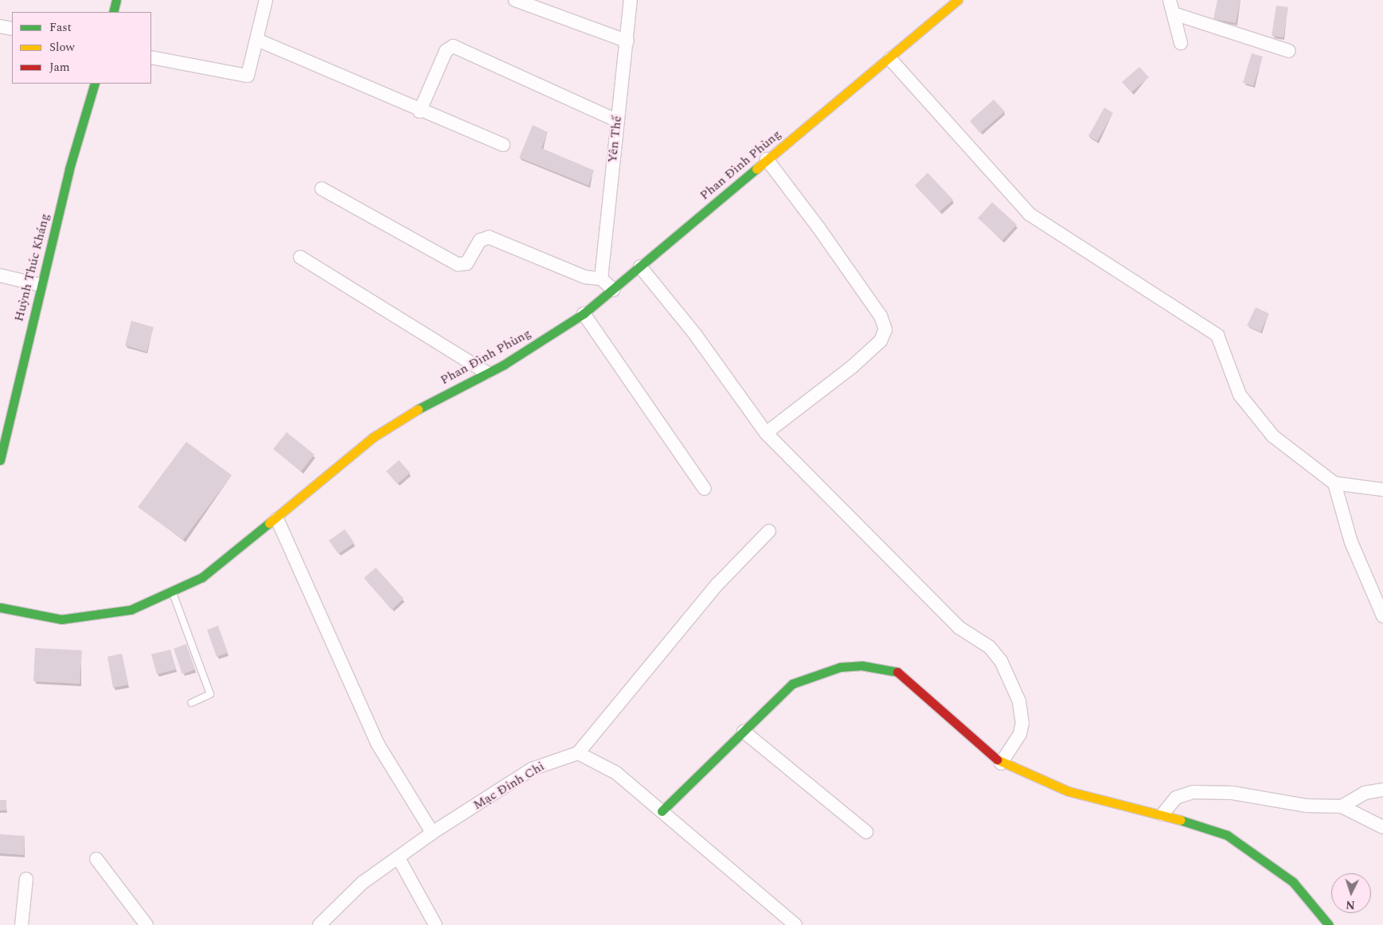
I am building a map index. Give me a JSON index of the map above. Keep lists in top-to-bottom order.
{
  "streets": {
    "street": [
      "Yên Thế",
      "Phan Đình Phùng",
      "Huỳnh Thúc Kháng",
      "Mạc Đỉnh Chi"
    ]
  },
  "legend": ["Fast", "Slow", "Jam"],
  "north": "bottom"
}
